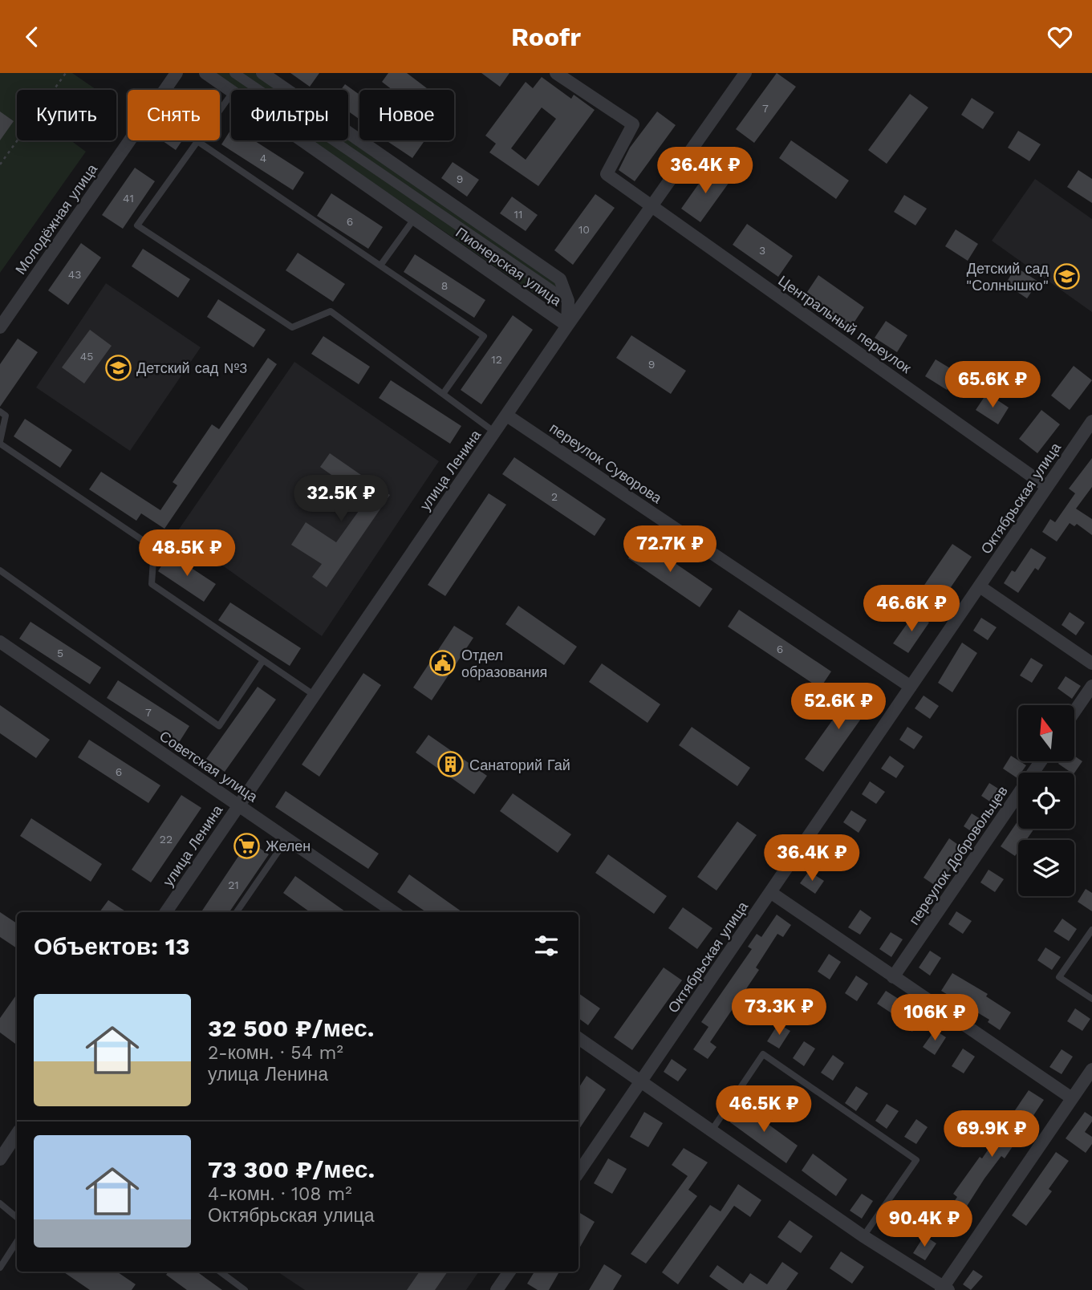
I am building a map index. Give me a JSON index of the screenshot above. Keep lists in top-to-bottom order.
{
  "streets": {
    "street": [
      "Молодёжная улица",
      "Пионерская улица",
      "Центральный переулок",
      "переулок Суворова",
      "улица Ленина",
      "Октябрьская улица",
      "Советская улица",
      "переулок Добровольцев"
    ]
  },
  "crossings": [
    ["Пионерская улица", "улица Ленина"],
    ["Центральный переулок", "улица Ленина"],
    ["Центральный переулок", "Октябрьская улица"],
    ["переулок Суворова", "улица Ленина"],
    ["переулок Суворова", "Октябрьская улица"],
    ["улица Ленина", "Советская улица"]
  ],
  "places": {
    "school or university": ["Детский сад \"Солнышко\"", "Детский сад №3"],
    "public building": ["Отдел образования"],
    "building": ["Санаторий Гай"],
    "supermarket": ["Желен"]
  },
  "house_numbers": [
    "7",
    "4",
    "9",
    "41",
    "11",
    "6",
    "10",
    "3",
    "43",
    "8",
    "45",
    "12",
    "9",
    "2",
    "6",
    "5",
    "7",
    "6",
    "22",
    "21"
  ],
  "north": "top",
  "page": {
    "header": "Roofr",
    "chip": [
      "Купить",
      "Снять",
      "Фильтры",
      "Новое"
    ],
    "price": [
      "36.4K ₽",
      "65.6K ₽",
      "32.5K ₽",
      "72.7K ₽",
      "48.5K ₽",
      "46.6K ₽",
      "52.6K ₽",
      "36.4K ₽",
      "73.3K ₽",
      "106K ₽",
      "46.5K ₽",
      "69.9K ₽",
      "90.4K ₽"
    ],
    "heading": "Объектов: 13",
    "list": [
      {
        "name": "32 500 ₽/мес.",
        "note": "2-комн. · 54 m² · улица Ленина"
      },
      {
        "name": "73 300 ₽/мес.",
        "note": "4-комн. · 108 m² · Октябрьская улица"
      }
    ]
  }
}
